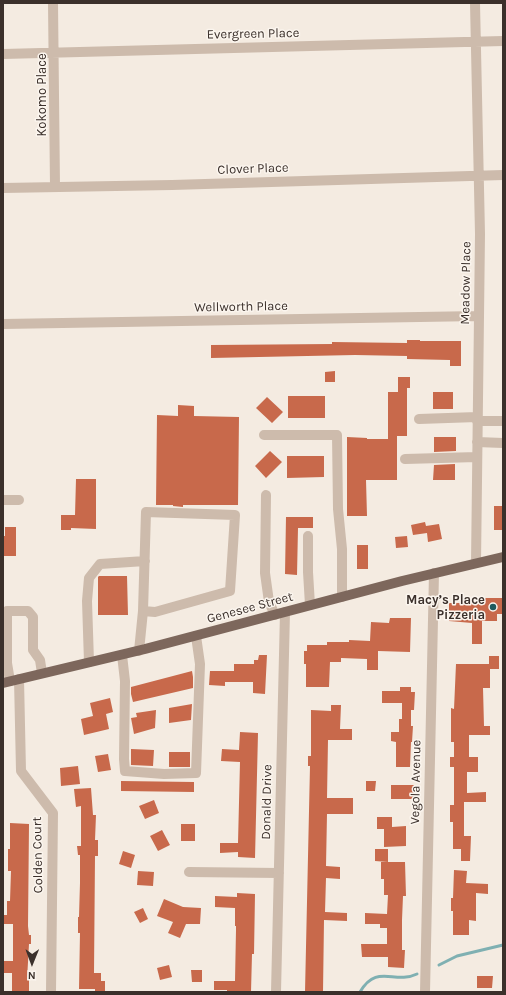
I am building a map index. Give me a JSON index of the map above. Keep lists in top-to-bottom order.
{
  "streets": {
    "main road": ["Genesee Street"],
    "street": [
      "Evergreen Place",
      "Kokomo Place",
      "Clover Place",
      "Meadow Place",
      "Wellworth Place",
      "Vegola Avenue",
      "Donald Drive",
      "Colden Court"
    ]
  },
  "crossings": [
    ["Evergreen Place", "Kokomo Place"],
    ["Evergreen Place", "Meadow Place"],
    ["Kokomo Place", "Clover Place"],
    ["Clover Place", "Meadow Place"],
    ["Meadow Place", "Wellworth Place"],
    ["Meadow Place", "Genesee Street"],
    ["Genesee Street", "Vegola Avenue"],
    ["Genesee Street", "Donald Drive"],
    ["Genesee Street", "Colden Court"]
  ],
  "places": ["Macy’s Place Pizzeria"],
  "north": "bottom"
}
